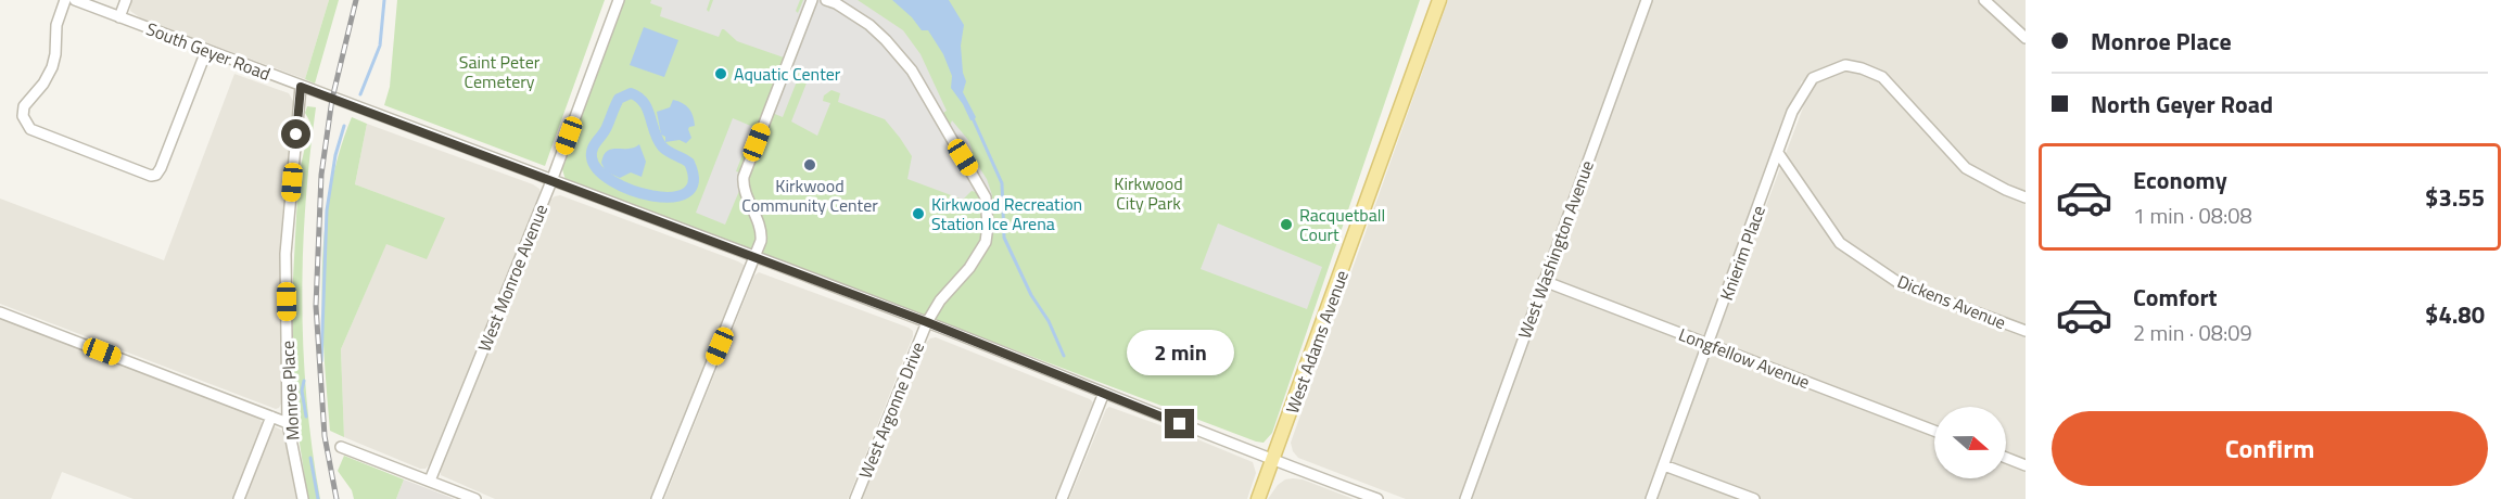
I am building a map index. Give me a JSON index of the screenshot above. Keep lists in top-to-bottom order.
{
  "streets": {
    "main road": ["West Adams Avenue"],
    "street": [
      "South Geyer Road",
      "West Washington Avenue",
      "Knierim Place",
      "West Monroe Avenue",
      "Dickens Avenue",
      "Longfellow Avenue",
      "Monroe Place",
      "West Argonne Drive"
    ]
  },
  "crossings": [
    ["South Geyer Road", "West Monroe Avenue"],
    ["South Geyer Road", "West Adams Avenue"],
    ["South Geyer Road", "Monroe Place"],
    ["South Geyer Road", "West Argonne Drive"],
    ["West Washington Avenue", "Longfellow Avenue"],
    ["Knierim Place", "Dickens Avenue"],
    ["Knierim Place", "Longfellow Avenue"]
  ],
  "parks": ["Saint Peter Cemetery", "Kirkwood City Park"],
  "places": [
    "Aquatic Center",
    "Kirkwood Community Center",
    "Kirkwood Recreation Station Ice Arena",
    "Racquetball Court"
  ],
  "north": "right",
  "page": {
    "banner": ["Monroe Place", "North Geyer Road"],
    "list": [
      {
        "name": "Economy",
        "note": "1 min · 08:08",
        "value": "$3.55"
      },
      {
        "name": "Comfort",
        "note": "2 min · 08:09",
        "value": "$4.80"
      }
    ],
    "bubble": "2 min",
    "buttons": "Confirm"
  }
}
